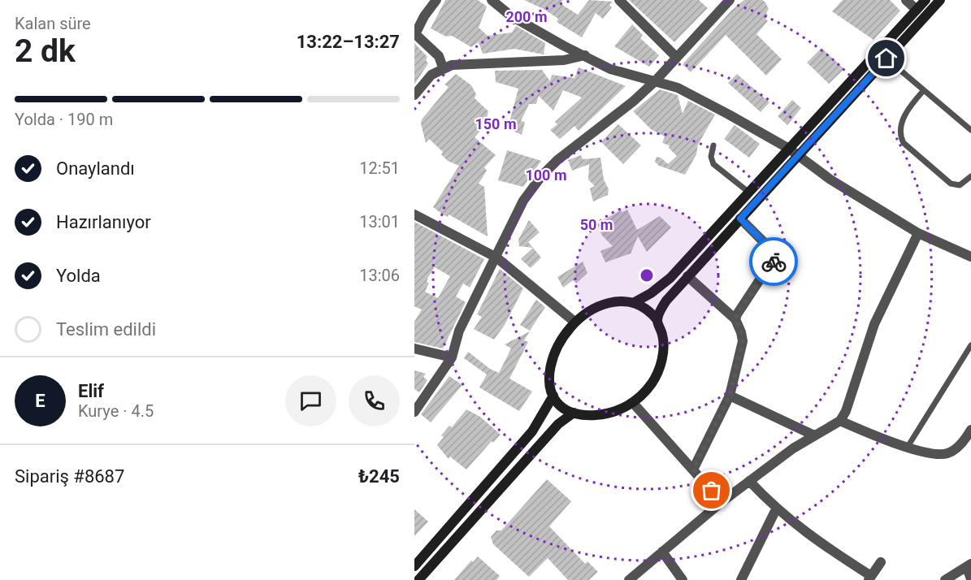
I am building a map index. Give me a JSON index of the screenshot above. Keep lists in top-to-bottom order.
{
  "page": {
    "heading": ["2 dk", "Kalan süre", "13:22–13:27"],
    "panel": [
      "Elif",
      "Kurye · 4.5",
      "Sipariş #8687",
      "₺245"
    ],
    "bar": "Yolda · 190 m",
    "list": [
      ["Onaylandı", "12:51"],
      ["Hazırlanıyor", "13:01"],
      ["Yolda", "13:06"],
      "Teslim edildi"
    ],
    "round": "E"
  },
  "rings": [
    "200 m",
    "150 m",
    "100 m",
    "50 m"
  ]
}
